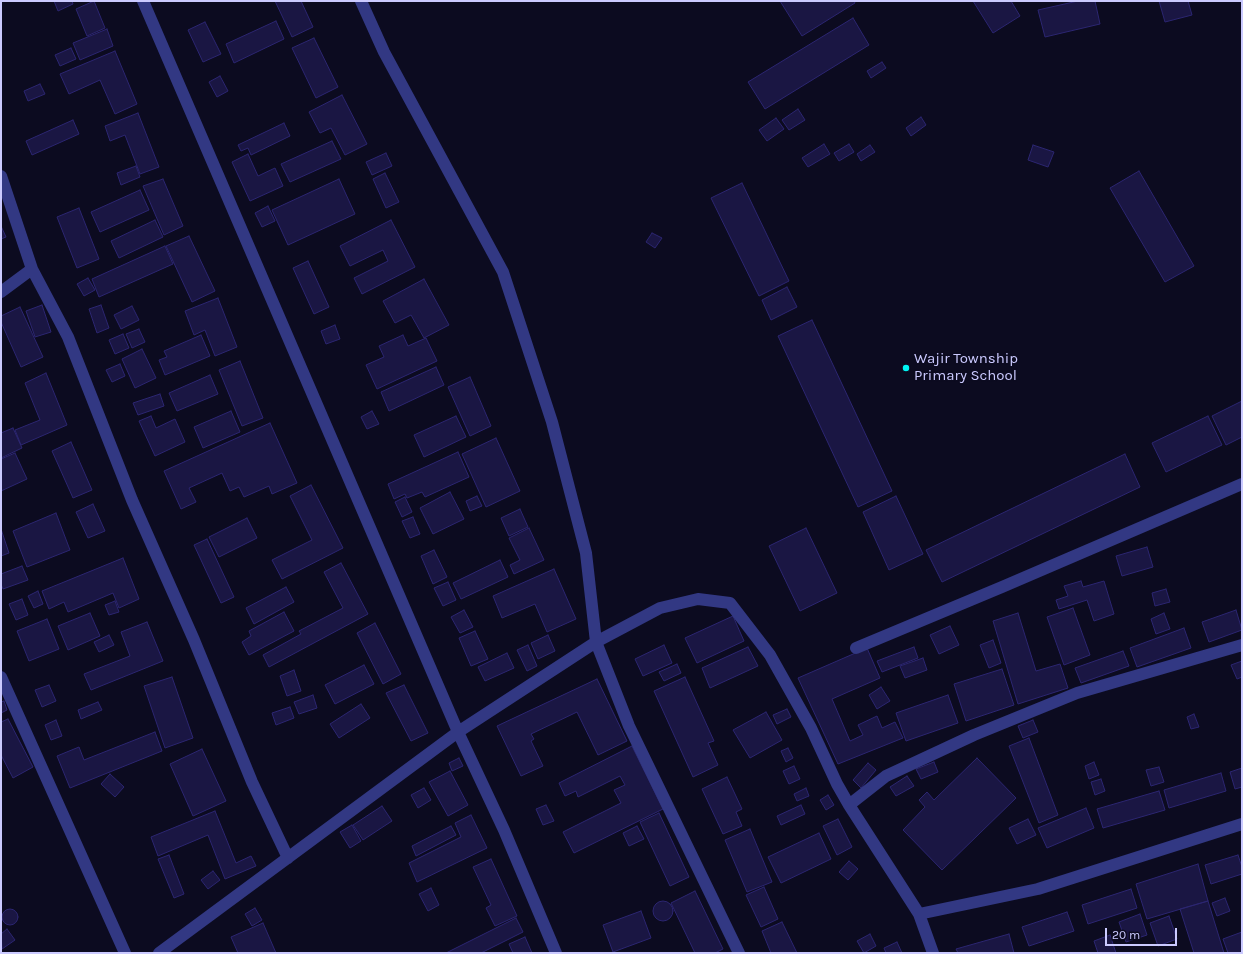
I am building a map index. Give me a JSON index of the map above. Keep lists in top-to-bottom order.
{
  "places": ["Wajir Township Primary School"],
  "scale_bar": "20 m"
}
